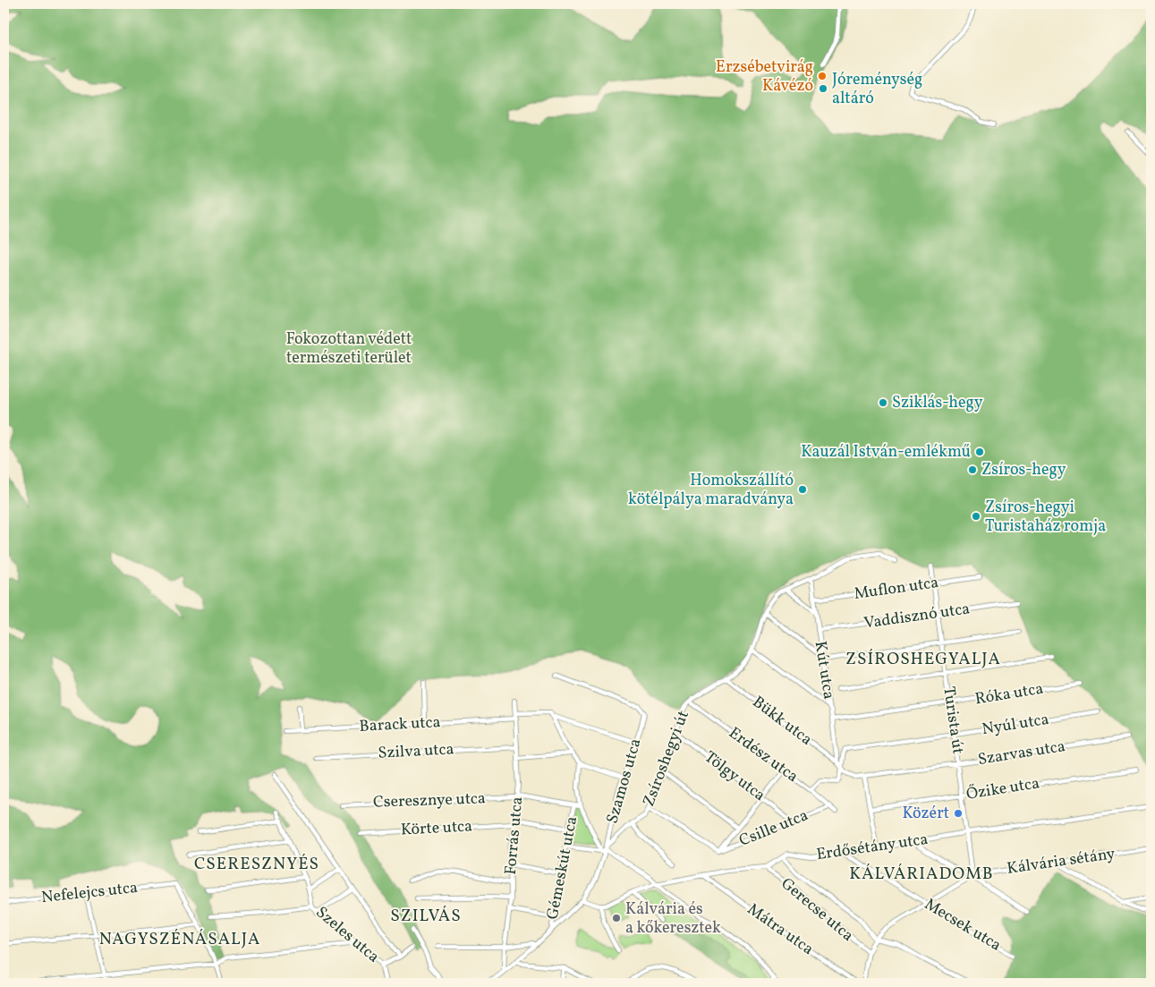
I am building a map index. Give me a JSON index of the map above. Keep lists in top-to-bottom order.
{
  "streets": {
    "street": [
      "Muflon utca",
      "Vaddisznó utca",
      "Kút utca",
      "Róka utca",
      "Turista út",
      "Bükk utca",
      "Barack utca",
      "Nyúl utca",
      "Szilva utca",
      "Szarvas utca",
      "Erdész utca",
      "Zsíroshegyi út",
      "Tölgy utca",
      "Szamos utca",
      "Őzike utca",
      "Cseresznye utca",
      "Körte utca",
      "Csille utca",
      "Forrás utca",
      "Erdősétány utca",
      "Kálvária sétány",
      "Gémeskút utca",
      "Nefelejcs utca",
      "Gerecse utca",
      "Mecsek utca",
      "Mátra utca",
      "Szeles utca"
    ]
  },
  "crossings": [
    ["Muflon utca", "Kút utca"],
    ["Muflon utca", "Turista út"],
    ["Vaddisznó utca", "Kút utca"],
    ["Vaddisznó utca", "Turista út"],
    ["Kút utca", "Róka utca"],
    ["Kút utca", "Bükk utca"],
    ["Kút utca", "Zsíroshegyi út"],
    ["Róka utca", "Turista út"],
    ["Turista út", "Nyúl utca"],
    ["Turista út", "Szarvas utca"],
    ["Turista út", "Őzike utca"],
    ["Turista út", "Erdősétány utca"],
    ["Turista út", "Kálvária sétány"],
    ["Bükk utca", "Nyúl utca"],
    ["Bükk utca", "Zsíroshegyi út"],
    ["Barack utca", "Szamos utca"],
    ["Barack utca", "Forrás utca"],
    ["Szilva utca", "Forrás utca"],
    ["Erdész utca", "Zsíroshegyi út"],
    ["Erdész utca", "Csille utca"],
    ["Zsíroshegyi út", "Tölgy utca"],
    ["Zsíroshegyi út", "Szamos utca"],
    ["Zsíroshegyi út", "Forrás utca"],
    ["Zsíroshegyi út", "Gémeskút utca"],
    ["Tölgy utca", "Csille utca"],
    ["Cseresznye utca", "Forrás utca"],
    ["Cseresznye utca", "Gémeskút utca"],
    ["Körte utca", "Forrás utca"],
    ["Erdősétány utca", "Gerecse utca"],
    ["Erdősétány utca", "Mecsek utca"],
    ["Erdősétány utca", "Mátra utca"],
    ["Kálvária sétány", "Gerecse utca"],
    ["Kálvária sétány", "Mecsek utca"]
  ],
  "districts": [
    "ZSÍROSHEGYALJA",
    "CSERESZNYÉS",
    "KÁLVÁRIADOMB",
    "SZILVÁS",
    "NAGYSZÉNÁSALJA"
  ],
  "parks": ["Fokozottan védett természeti terület"],
  "places": [
    "Erzsébetvirág Kávézó",
    "Jóreménység altáró",
    "Sziklás-hegy",
    "Kauzál István-emlékmű",
    "Zsíros-hegy",
    "Homokszállító kötélpálya maradványa",
    "Zsíros-hegyi Turistaház romja",
    "Közért",
    "Kálvária és a kőkeresztek"
  ]
}
